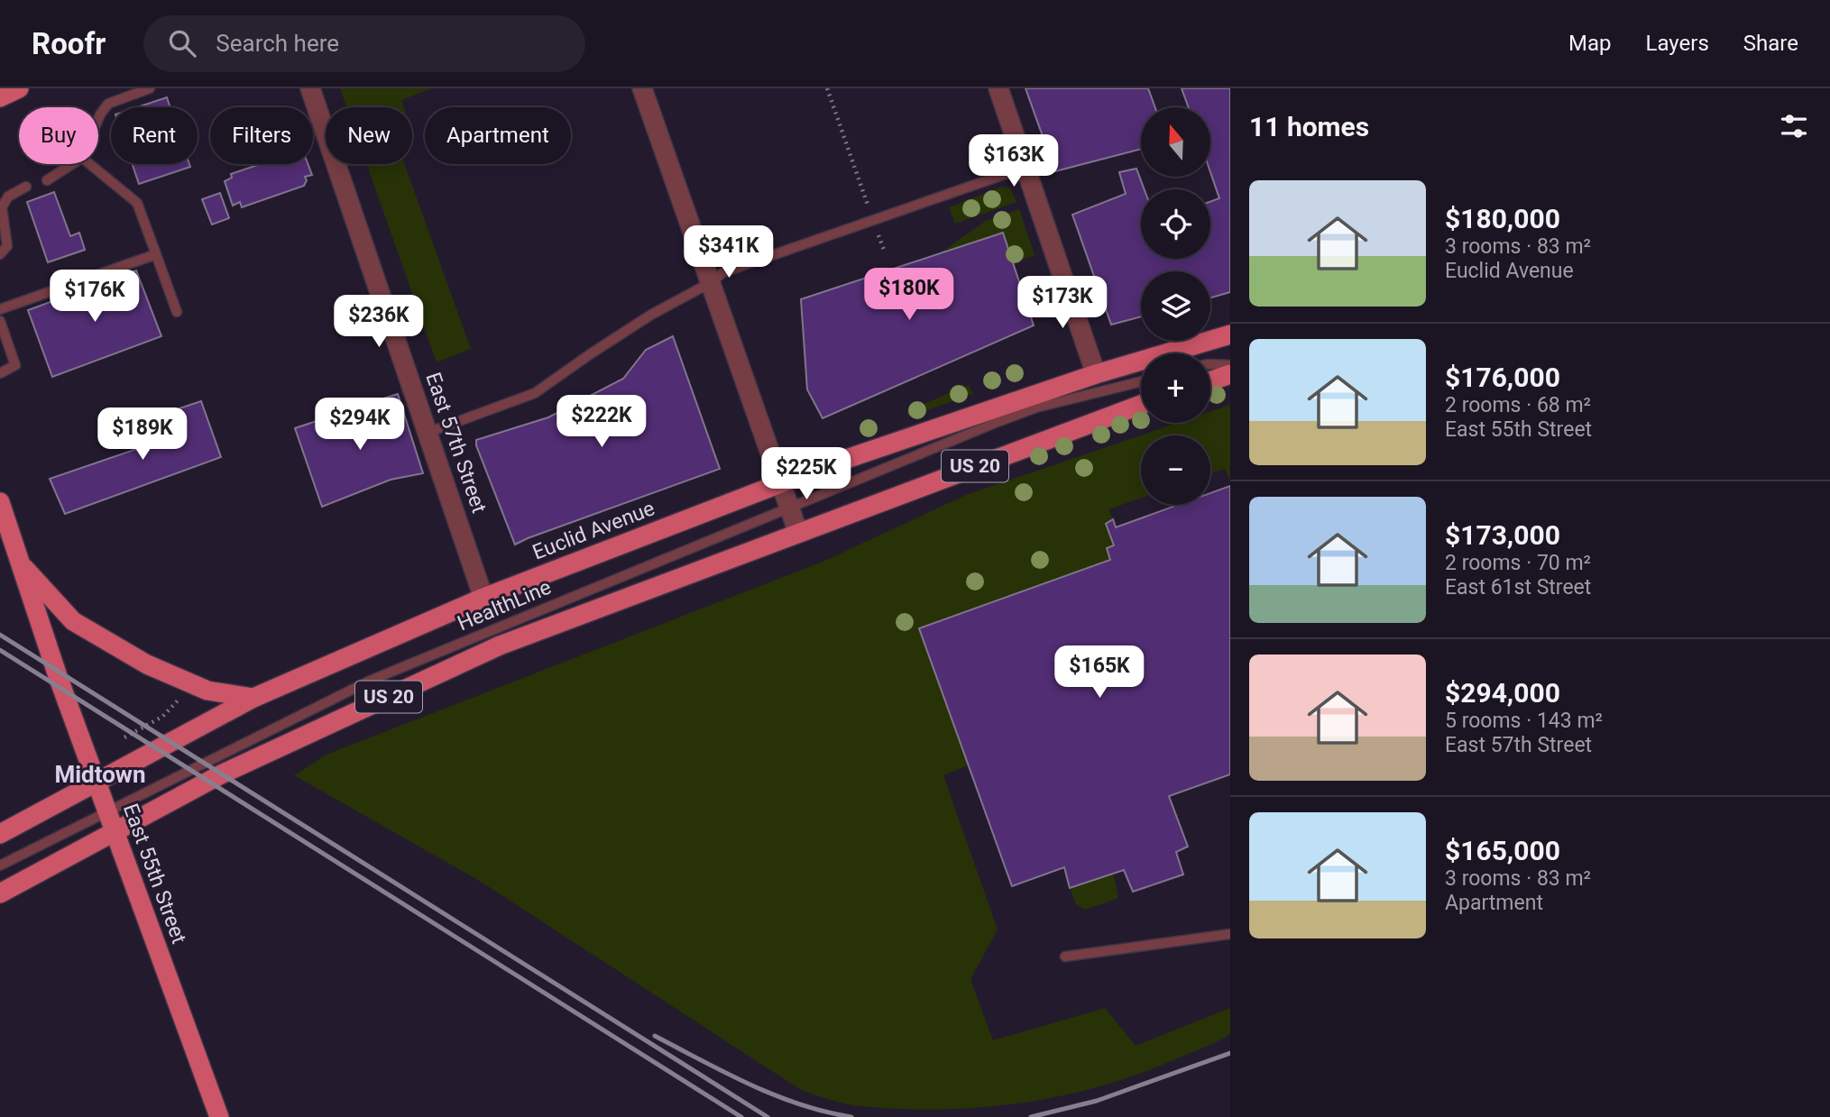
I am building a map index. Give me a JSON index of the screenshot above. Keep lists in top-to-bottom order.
{
  "streets": {
    "main road": ["US 20", "Euclid Avenue", "East 55th Street"],
    "street": ["East 57th Street"],
    "lane": ["HealthLine"]
  },
  "crossings": [
    ["East 57th Street", "Euclid Avenue"],
    ["US 20", "East 55th Street"],
    ["Euclid Avenue", "HealthLine"],
    ["Euclid Avenue", "East 55th Street"],
    ["HealthLine", "East 55th Street"]
  ],
  "districts": ["Midtown"],
  "north": "top",
  "page": {
    "header": "Roofr",
    "search": "Search here",
    "nav": ["Map", "Layers", "Share"],
    "heading": "11 homes",
    "map_buttons": ["+", "−"],
    "chip": [
      "Buy",
      "Rent",
      "Filters",
      "New",
      "Apartment"
    ],
    "price": [
      "$163K",
      "$341K",
      "$180K",
      "$176K",
      "$173K",
      "$236K",
      "$222K",
      "$294K",
      "$189K",
      "$225K",
      "$165K"
    ],
    "list": [
      {
        "name": "$180,000",
        "note": "3 rooms · 83 m² · Euclid Avenue"
      },
      {
        "name": "$176,000",
        "note": "2 rooms · 68 m² · East 55th Street"
      },
      {
        "name": "$173,000",
        "note": "2 rooms · 70 m² · East 61st Street"
      },
      {
        "name": "$294,000",
        "note": "5 rooms · 143 m² · East 57th Street"
      },
      {
        "name": "$165,000",
        "note": "3 rooms · 83 m² · Apartment"
      }
    ]
  }
}
